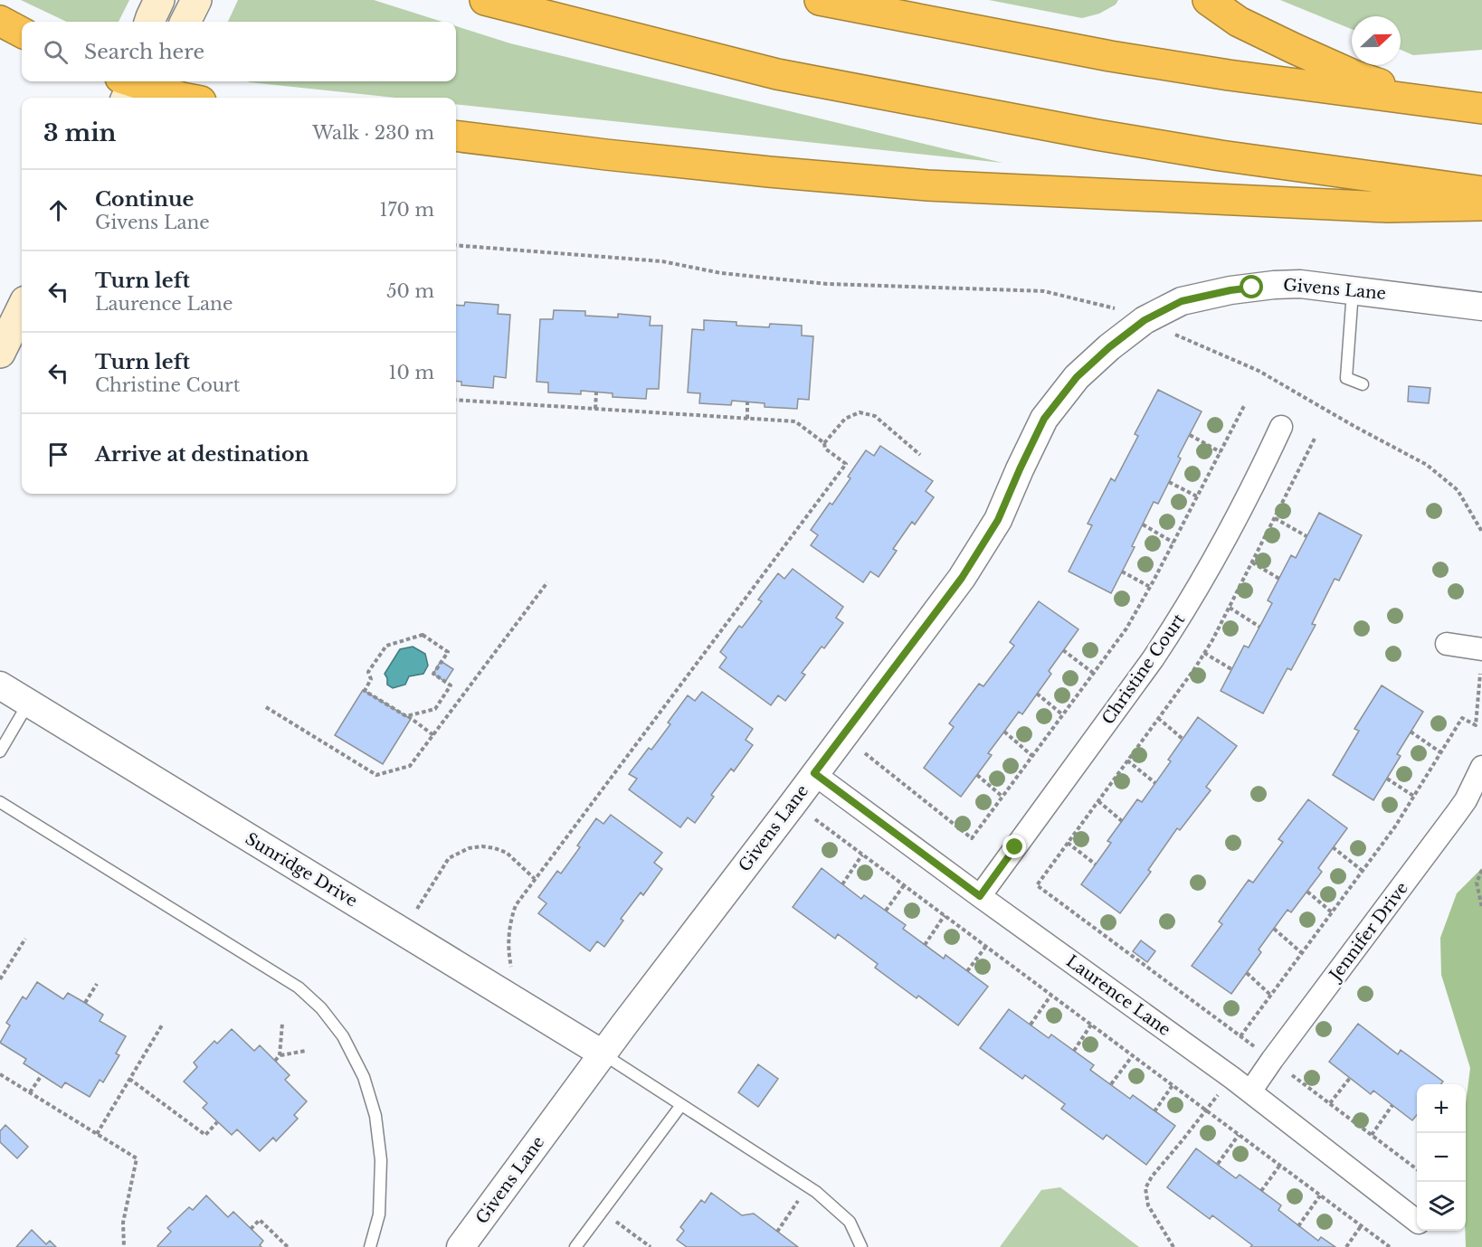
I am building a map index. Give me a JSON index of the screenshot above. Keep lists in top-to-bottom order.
{
  "streets": {
    "street": [
      "Givens Lane",
      "Christine Court",
      "Sunridge Drive",
      "Jennifer Drive",
      "Laurence Lane"
    ]
  },
  "crossings": [
    ["Givens Lane", "Sunridge Drive"],
    ["Givens Lane", "Laurence Lane"],
    ["Christine Court", "Laurence Lane"],
    ["Jennifer Drive", "Laurence Lane"]
  ],
  "north": "right",
  "page": {
    "search": "Search here",
    "heading": ["3 min", "Walk · 230 m"],
    "list": [
      ["Continue", "Givens Lane", "170 m"],
      ["Turn left", "Laurence Lane", "50 m"],
      ["Turn left", "Christine Court", "10 m"],
      "Arrive at destination"
    ],
    "map_buttons": ["+", "−"]
  }
}
